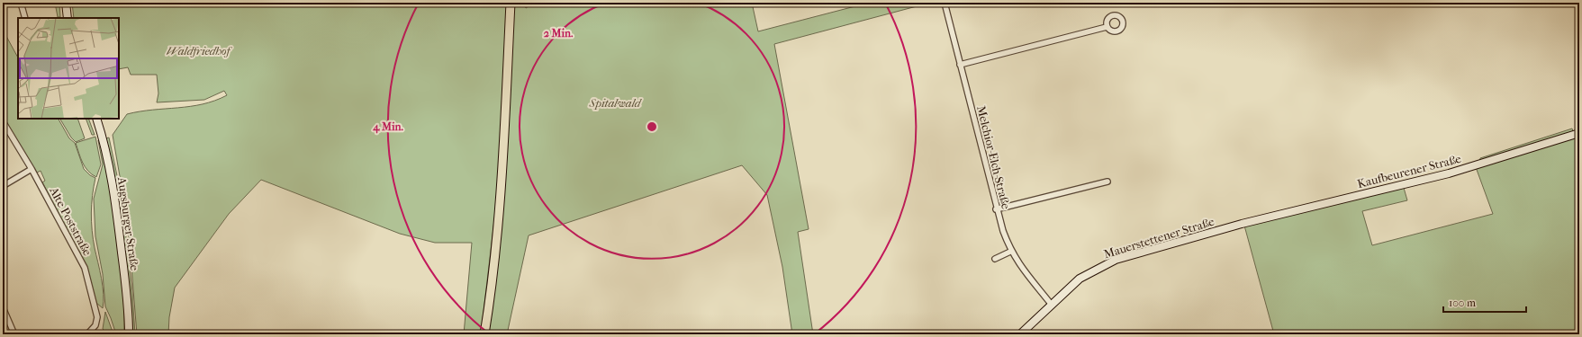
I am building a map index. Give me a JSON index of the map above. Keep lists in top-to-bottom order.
{
  "streets": {
    "main road": ["Kaufbeurener Straße", "Augsburger Straße", "Mauerstettener Straße"],
    "street": ["Melchior-Elch-Straße", "Alte Poststraße"]
  },
  "crossings": [
    ["Melchior-Elch-Straße", "Mauerstettener Straße"],
    ["Kaufbeurener Straße", "Mauerstettener Straße"]
  ],
  "parks": ["Waldfriedhof", "Spitalwald"],
  "scale_bar": "100 m",
  "rings": ["2 Min.", "4 Min."]
}
